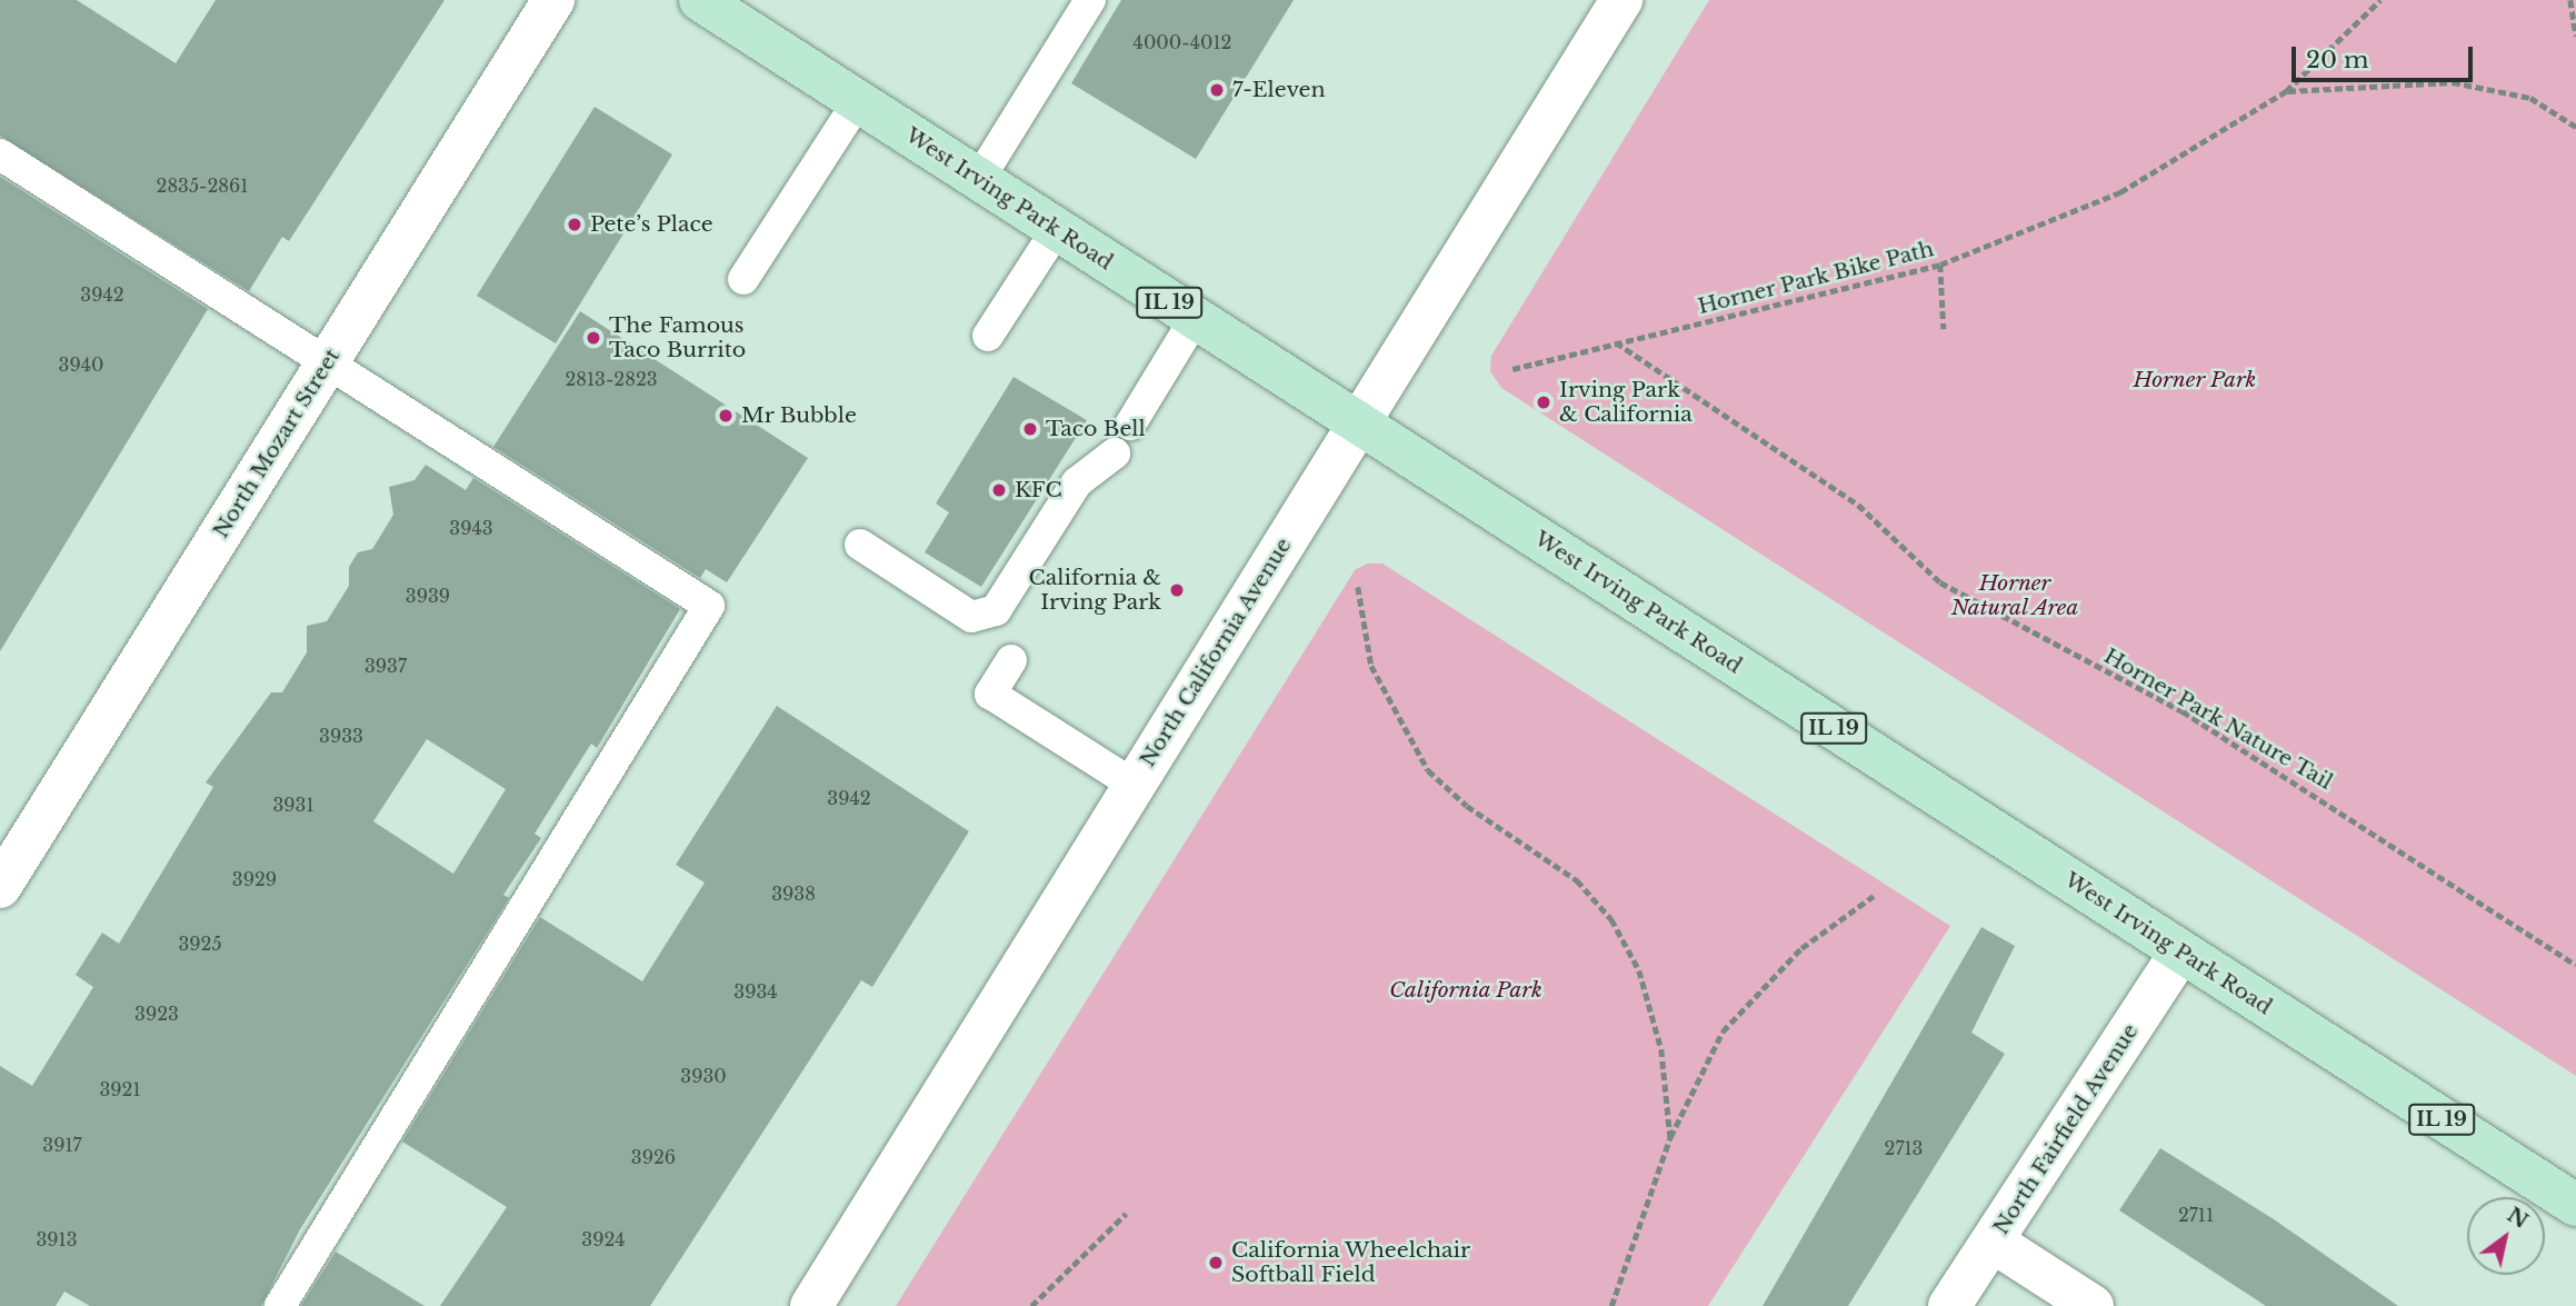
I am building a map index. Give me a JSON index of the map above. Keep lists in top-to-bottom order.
{
  "streets": {
    "main road": ["West Irving Park Road", "IL 19"],
    "street": ["North Mozart Street", "North California Avenue", "North Fairfield Avenue"],
    "path": ["Horner Park Bike Path", "Horner Park Nature Tail"]
  },
  "crossings": [
    ["West Irving Park Road", "North California Avenue"],
    ["West Irving Park Road", "North Fairfield Avenue"],
    ["Horner Park Bike Path", "Horner Park Nature Tail"]
  ],
  "parks": ["Horner Park", "Horner Natural Area", "California Park"],
  "places": [
    "7-Eleven",
    "Pete’s Place",
    "The Famous Taco Burrito",
    "Irving Park & California",
    "Mr Bubble",
    "Taco Bell",
    "KFC",
    "California & Irving Park",
    "California Wheelchair Softball Field"
  ],
  "house_numbers": [
    "4000-4012",
    "2835-2861",
    "3942",
    "3940",
    "2813-2823",
    "3943",
    "3939",
    "3937",
    "3933",
    "3942",
    "3931",
    "3929",
    "3938",
    "3925",
    "3934",
    "3923",
    "3930",
    "3921",
    "3917",
    "2713",
    "3926",
    "2711",
    "3913",
    "3924"
  ],
  "scale_bar": "20 m",
  "north": "top right"
}
